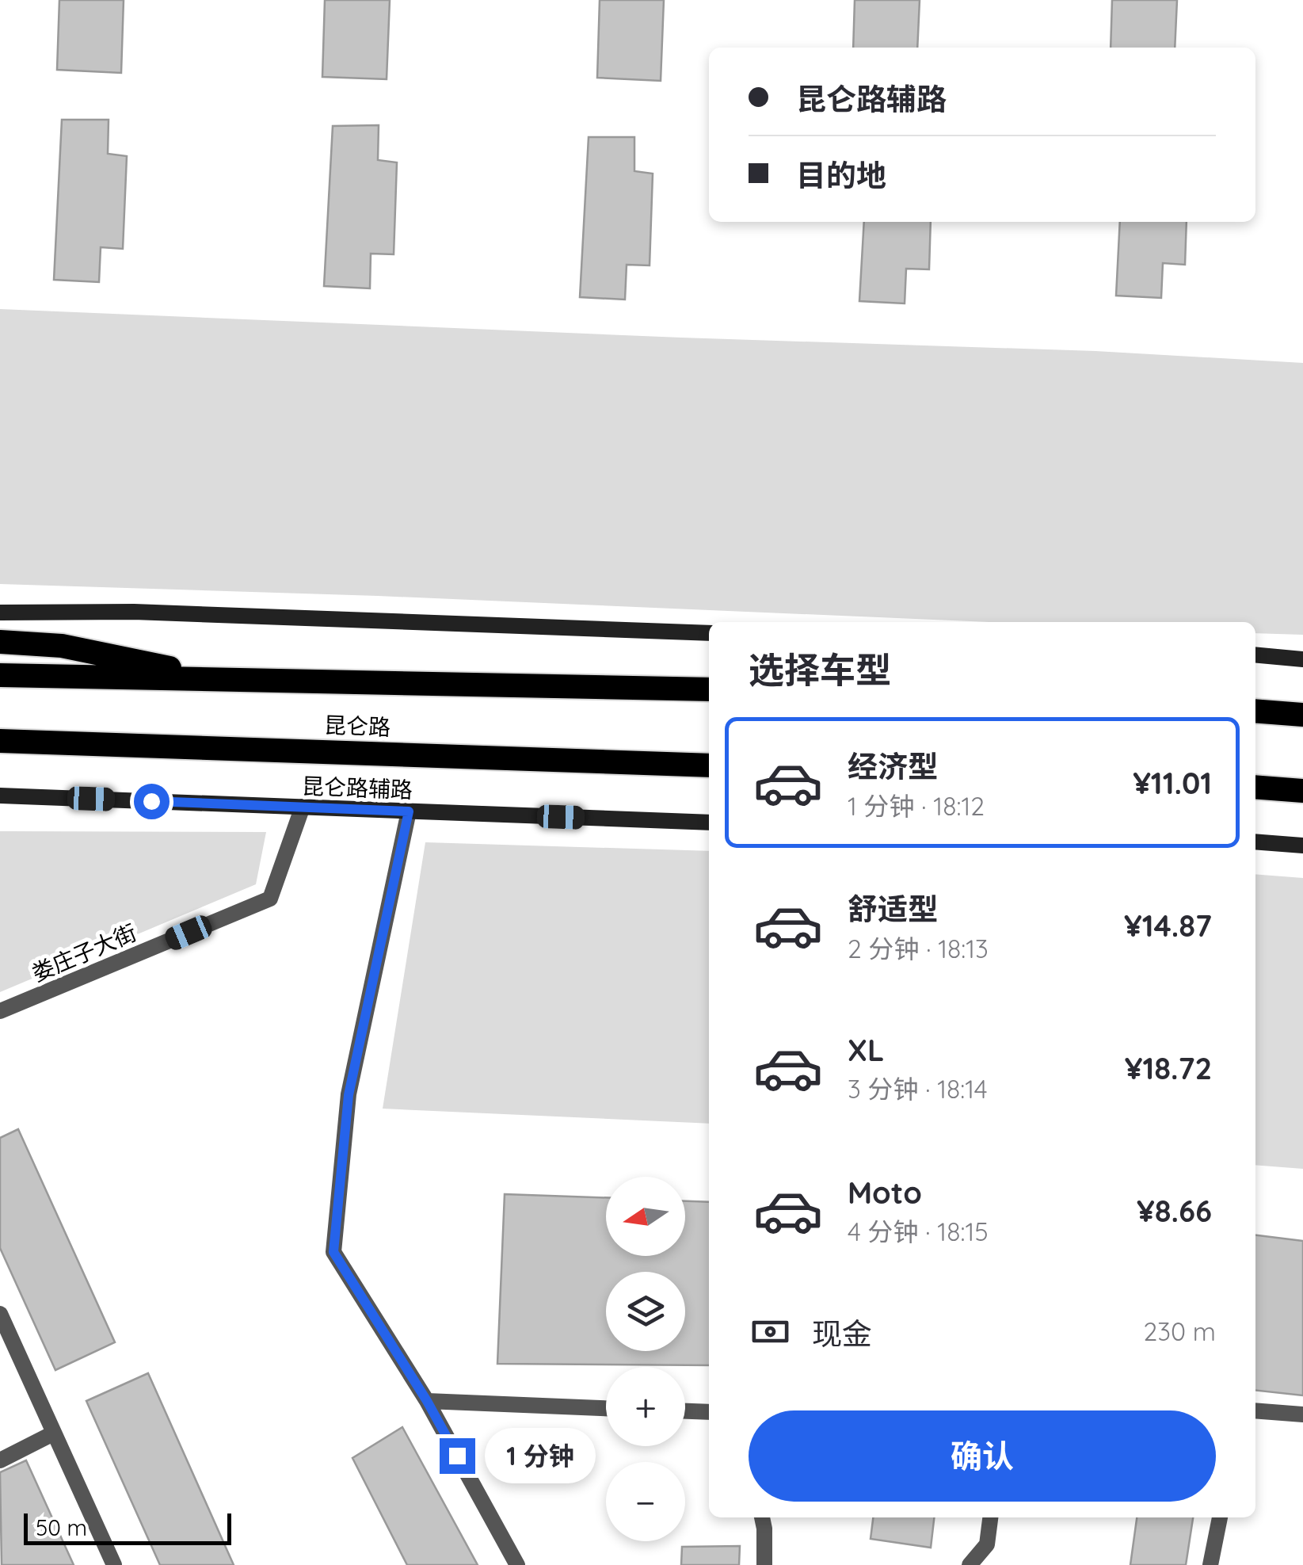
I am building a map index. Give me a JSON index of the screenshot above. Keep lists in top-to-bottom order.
{
  "streets": {
    "highway": ["昆仑路"],
    "main road": ["昆仑路辅路"],
    "street": ["娄庄子大街"]
  },
  "crossings": [
    ["昆仑路辅路", "娄庄子大街"]
  ],
  "scale_bar": "50 m",
  "north": "left",
  "page": {
    "banner": ["昆仑路辅路", "目的地"],
    "heading": "选择车型",
    "list": [
      {
        "name": "经济型",
        "note": "1 分钟 · 18:12",
        "value": "¥11.01"
      },
      {
        "name": "舒适型",
        "note": "2 分钟 · 18:13",
        "value": "¥14.87"
      },
      {
        "name": "XL",
        "note": "3 分钟 · 18:14",
        "value": "¥18.72"
      },
      {
        "name": "Moto",
        "note": "4 分钟 · 18:15",
        "value": "¥8.66"
      }
    ],
    "map_buttons": ["+", "−"],
    "pay": ["现金", "230 m"],
    "buttons": "确认",
    "bubble": "1 分钟",
    "scale": "50 m"
  }
}
